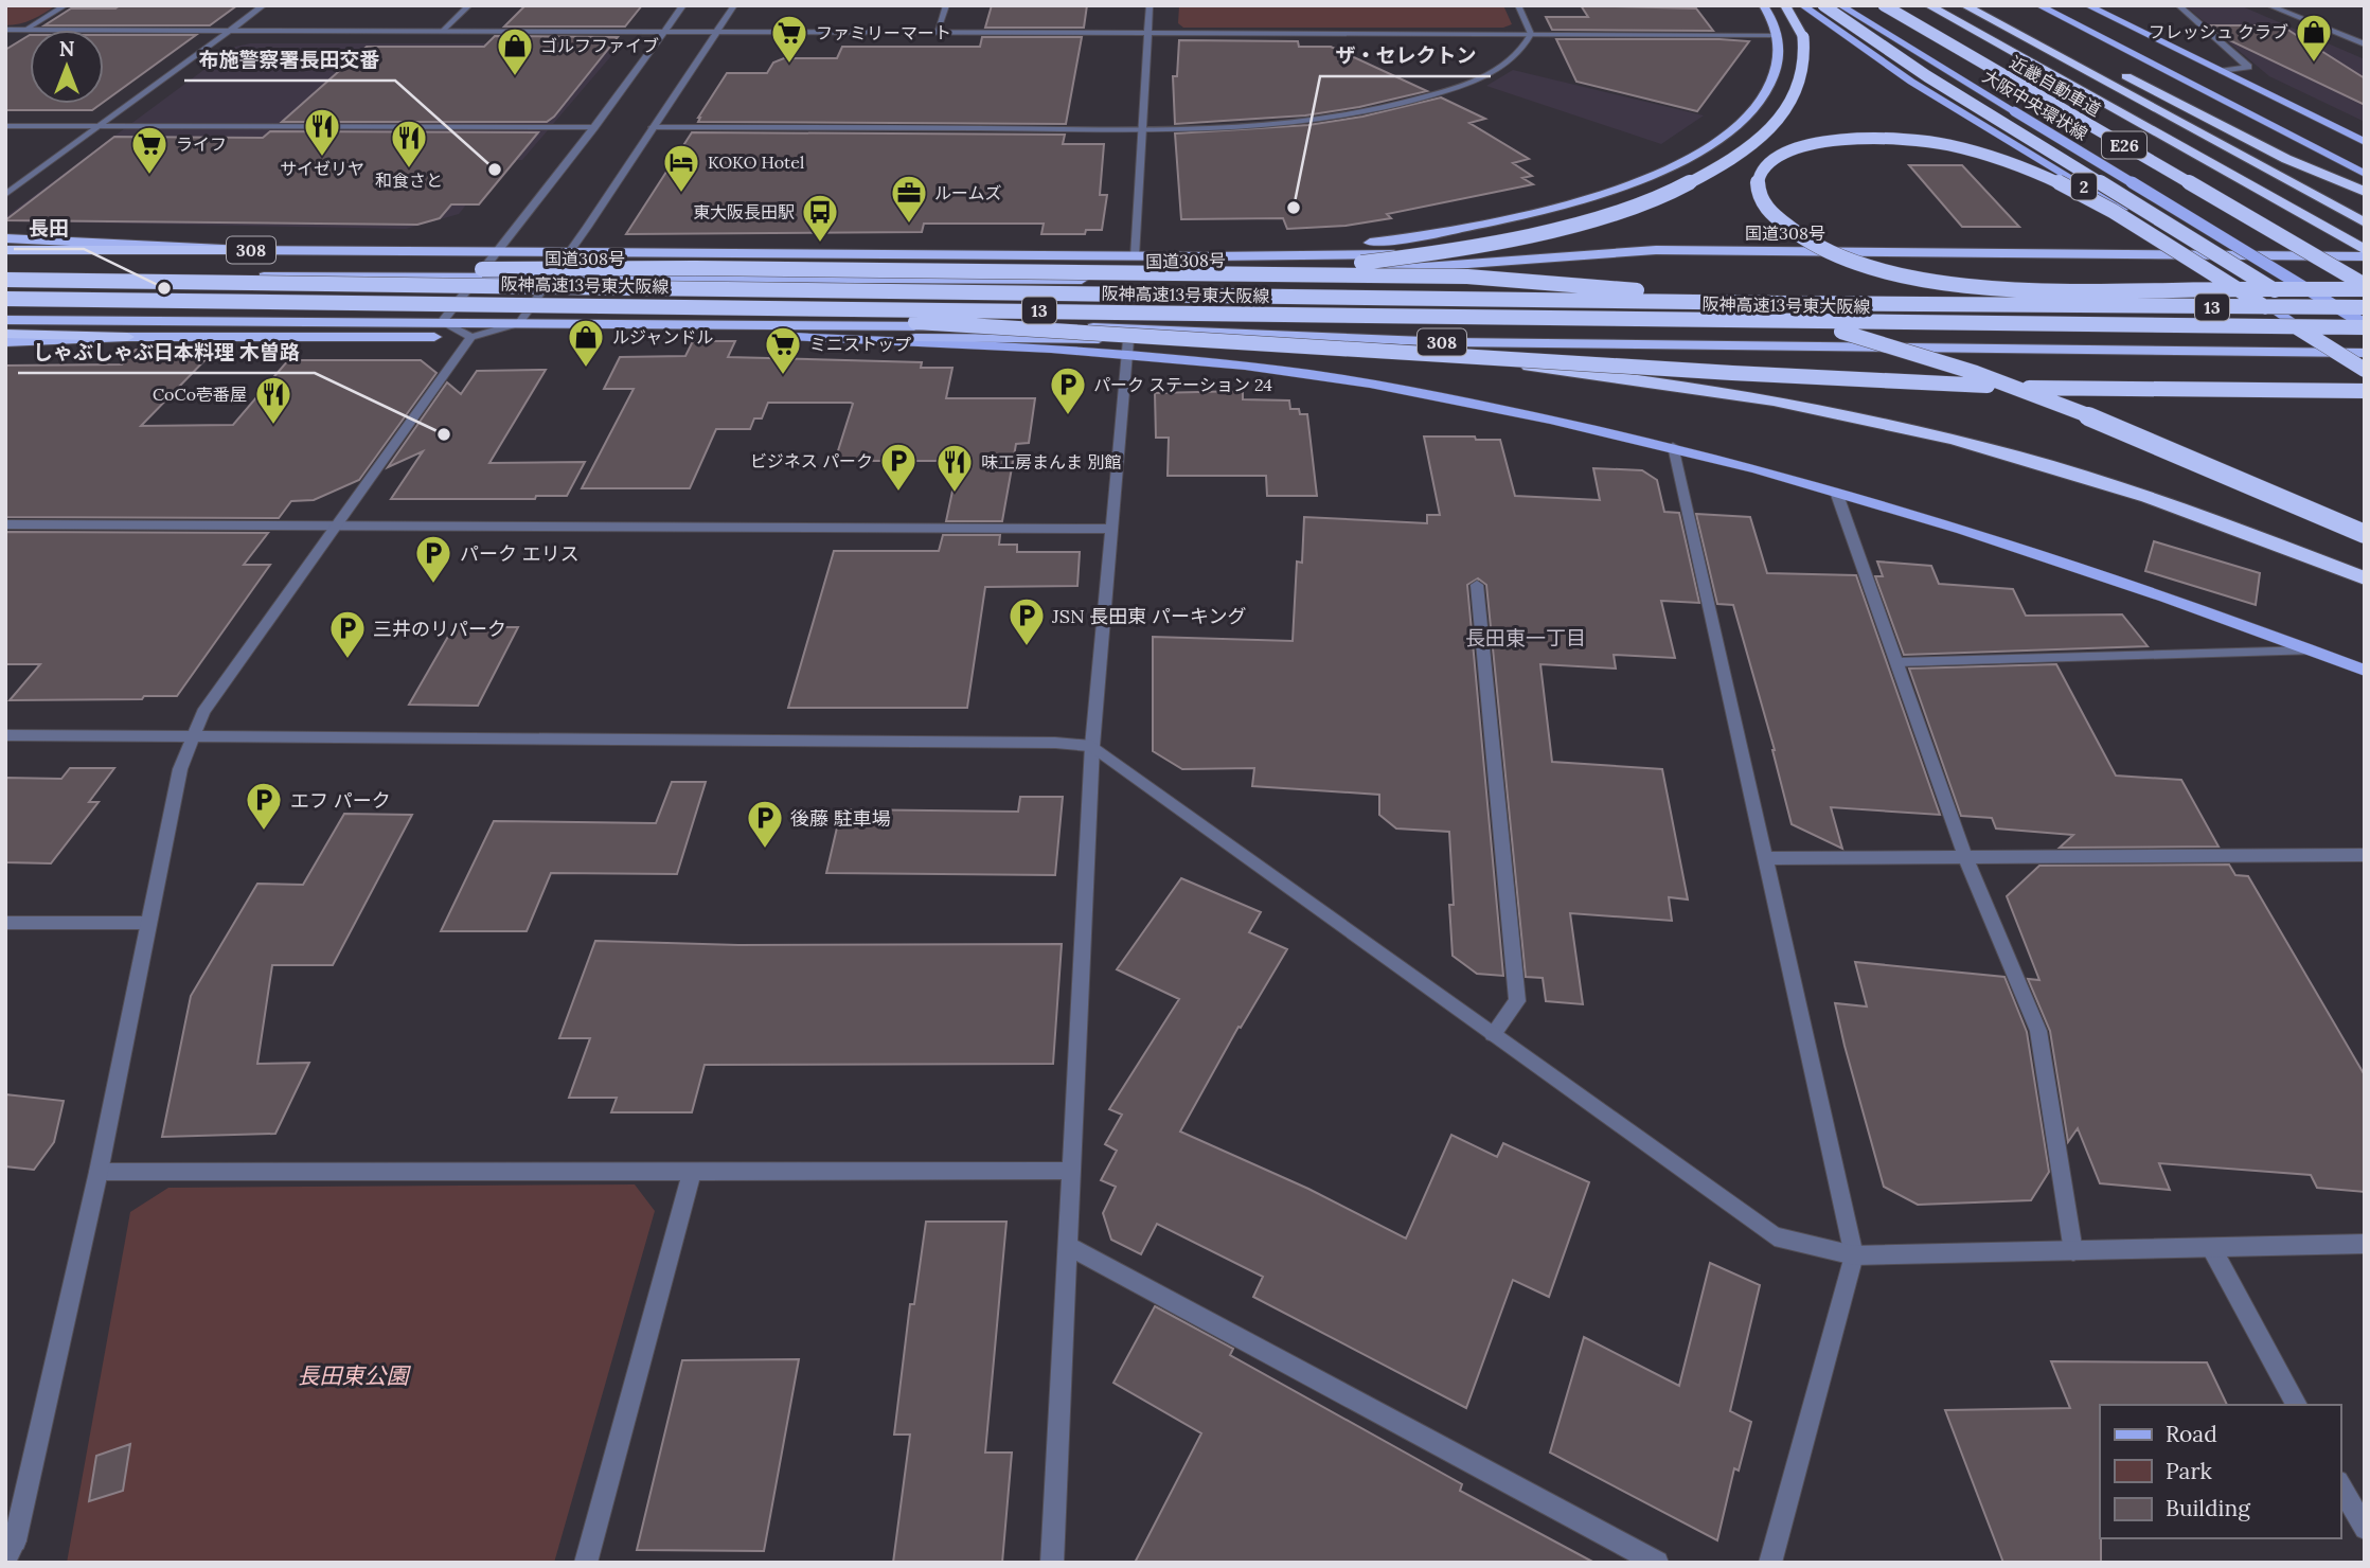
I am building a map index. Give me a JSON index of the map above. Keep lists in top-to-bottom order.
{
  "streets": {
    "highway": [
      "近畿自動車道",
      "E26",
      "国道308号",
      "308",
      "阪神高速13号東大阪線",
      "13"
    ],
    "main road": ["大阪中央環状線", "2"]
  },
  "crossings": [
    ["大阪中央環状線", "阪神高速13号東大阪線"],
    ["2", "国道308号"],
    ["2", "308"],
    ["国道308号", "308"],
    ["国道308号", "阪神高速13号東大阪線"]
  ],
  "districts": ["長田東一丁目"],
  "parks": ["長田東公園"],
  "places": {
    "shop": ["フレッシュ クラブ", "ゴルフファイブ", "ルジャンドル"],
    "supermarket": ["ファミリーマート", "ライフ", "ミニストップ"],
    "restaurant": [
      "サイゼリヤ",
      "和食さと",
      "CoCo壱番屋",
      "味工房まんま 別館"
    ],
    "other": [
      "布施警察署長田交番",
      "ザ・セレクトン",
      "長田",
      "しゃぶしゃぶ日本料理 木曽路"
    ],
    "hotel": ["KOKO Hotel"],
    "office": ["ルームズ"],
    "bus stop": ["東大阪長田駅"],
    "parking": [
      "パーク ステーション 24",
      "ビジネス パーク",
      "パーク エリス",
      "JSN 長田東 パーキング",
      "三井のリパーク",
      "エフ パーク",
      "後藤 駐車場"
    ]
  },
  "legend": ["Road", "Park", "Building"],
  "north": "top"
}
